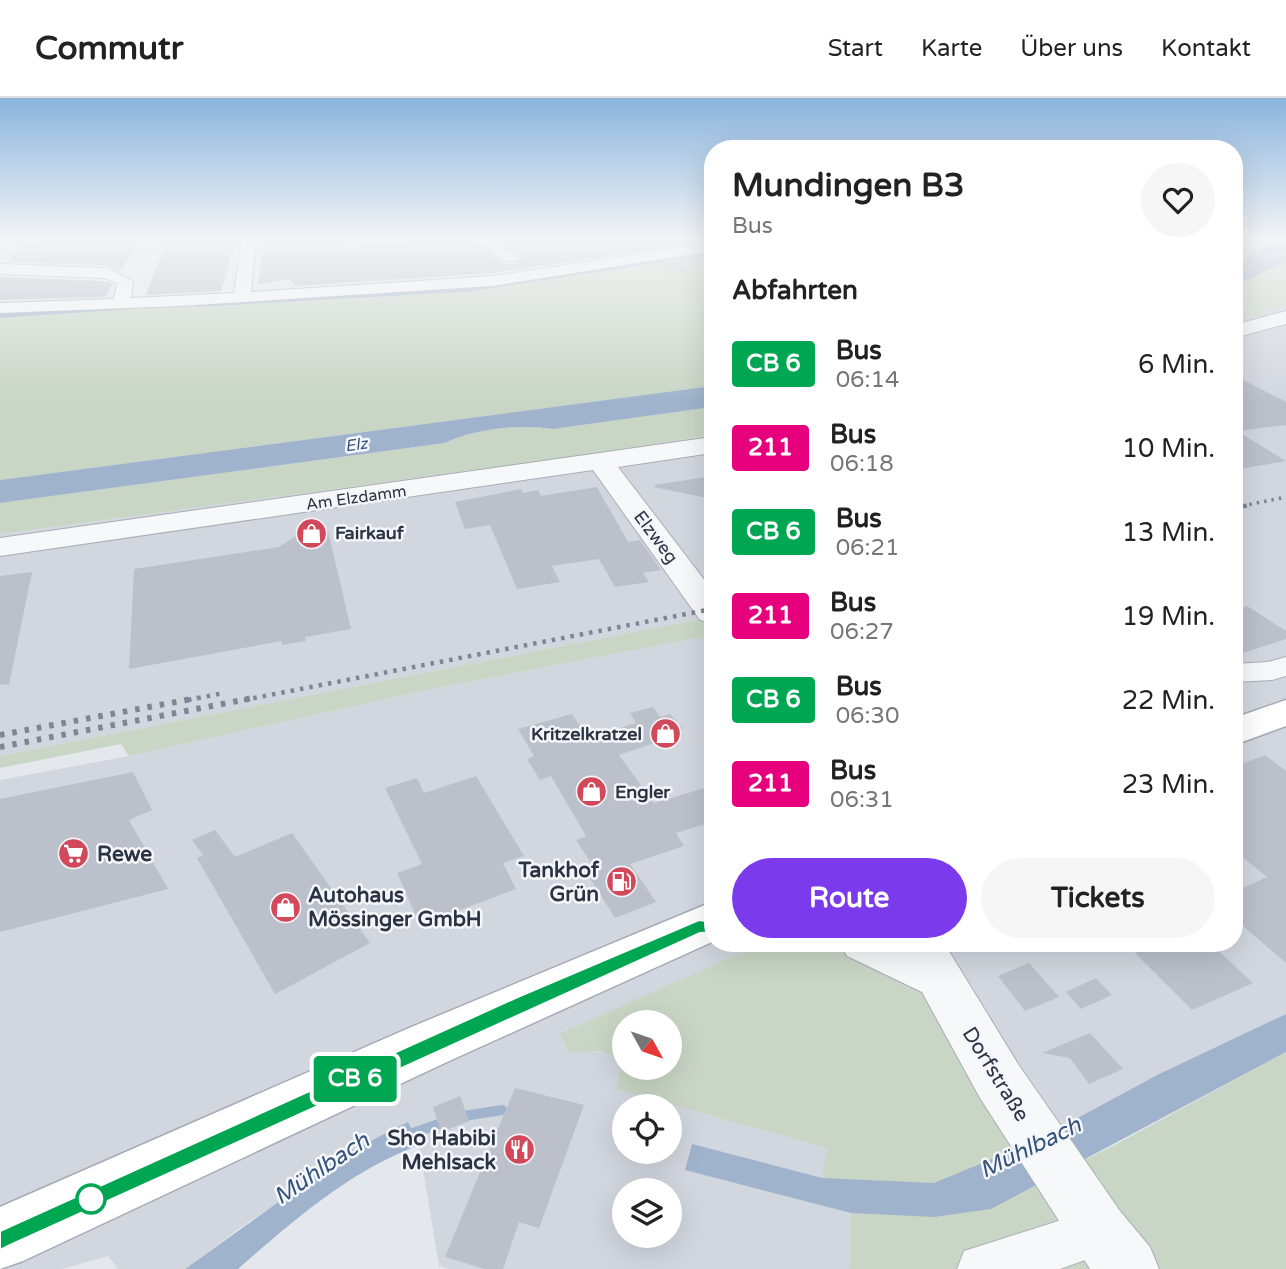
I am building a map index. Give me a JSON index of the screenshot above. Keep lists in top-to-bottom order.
{
  "streets": {
    "street": ["Am Elzdamm", "Elzweg", "Dorfstraße"]
  },
  "crossings": [
    ["Am Elzdamm", "Elzweg"]
  ],
  "water": ["Elz", "Mühlbach"],
  "places": {
    "shop": [
      "Fairkauf",
      "Kritzelkratzel",
      "Engler",
      "Autohaus Mössinger GmbH"
    ],
    "supermarket": ["Rewe"],
    "fuel station": ["Tankhof Grün"],
    "restaurant": ["Sho Habibi Mehlsack"]
  },
  "north": "bottom right",
  "page": {
    "header": "Commutr",
    "nav": [
      "Start",
      "Karte",
      "Über uns",
      "Kontakt"
    ],
    "on_map": "CB 6",
    "heading": [
      ["Mundingen B3", "Bus"],
      "Abfahrten"
    ],
    "list": [
      {
        "mark": "CB 6",
        "name": "Bus",
        "note": "06:14",
        "value": "6 Min."
      },
      {
        "mark": "211",
        "name": "Bus",
        "note": "06:18",
        "value": "10 Min."
      },
      {
        "mark": "CB 6",
        "name": "Bus",
        "note": "06:21",
        "value": "13 Min."
      },
      {
        "mark": "211",
        "name": "Bus",
        "note": "06:27",
        "value": "19 Min."
      },
      {
        "mark": "CB 6",
        "name": "Bus",
        "note": "06:30",
        "value": "22 Min."
      },
      {
        "mark": "211",
        "name": "Bus",
        "note": "06:31",
        "value": "23 Min."
      }
    ],
    "buttons": ["Route", "Tickets"]
  }
}
